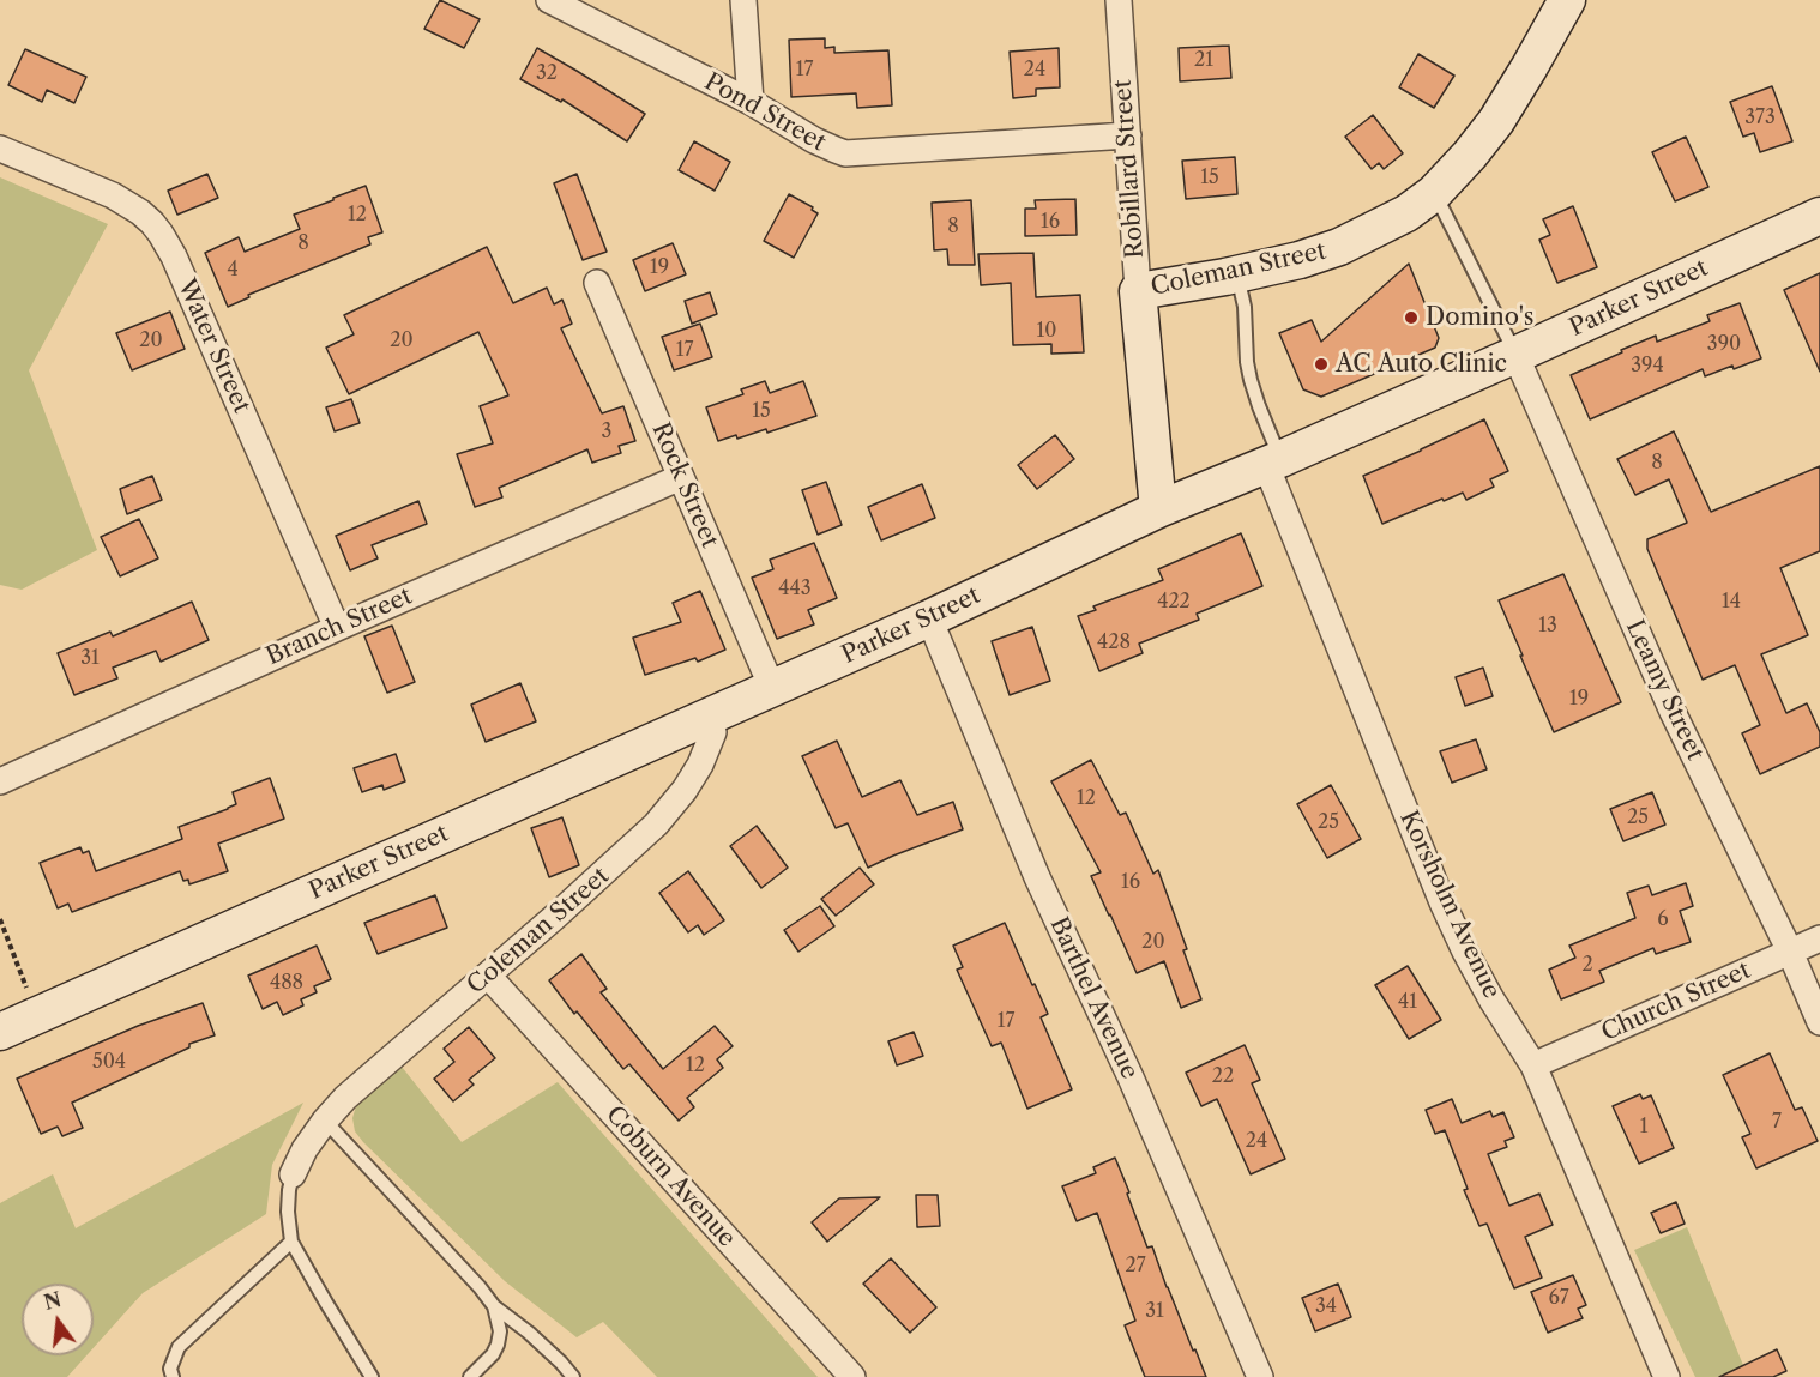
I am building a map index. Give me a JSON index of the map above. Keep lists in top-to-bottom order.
{
  "streets": {
    "main road": ["Robillard Street", "Coleman Street", "Parker Street"],
    "street": [
      "Pond Street",
      "Water Street",
      "Rock Street",
      "Branch Street",
      "Leamy Street",
      "Korsholm Avenue",
      "Barthel Avenue",
      "Church Street",
      "Coburn Avenue"
    ]
  },
  "crossings": [
    ["Pond Street", "Robillard Street"],
    ["Robillard Street", "Coleman Street"],
    ["Robillard Street", "Parker Street"],
    ["Coleman Street", "Parker Street"],
    ["Coleman Street", "Coburn Avenue"],
    ["Parker Street", "Rock Street"],
    ["Parker Street", "Leamy Street"],
    ["Parker Street", "Korsholm Avenue"],
    ["Parker Street", "Barthel Avenue"],
    ["Water Street", "Branch Street"],
    ["Rock Street", "Branch Street"],
    ["Leamy Street", "Church Street"],
    ["Korsholm Avenue", "Church Street"]
  ],
  "places": ["Domino's", "AC Auto Clinic"],
  "house_numbers": [
    "21",
    "17",
    "24",
    "32",
    "373",
    "15",
    "12",
    "16",
    "8",
    "8",
    "19",
    "4",
    "10",
    "20",
    "20",
    "390",
    "17",
    "394",
    "15",
    "3",
    "8",
    "443",
    "422",
    "14",
    "13",
    "428",
    "31",
    "19",
    "12",
    "25",
    "25",
    "16",
    "6",
    "20",
    "2",
    "488",
    "41",
    "17",
    "504",
    "12",
    "22",
    "7",
    "1",
    "24",
    "27",
    "67",
    "34",
    "31"
  ],
  "north": "top"
}
